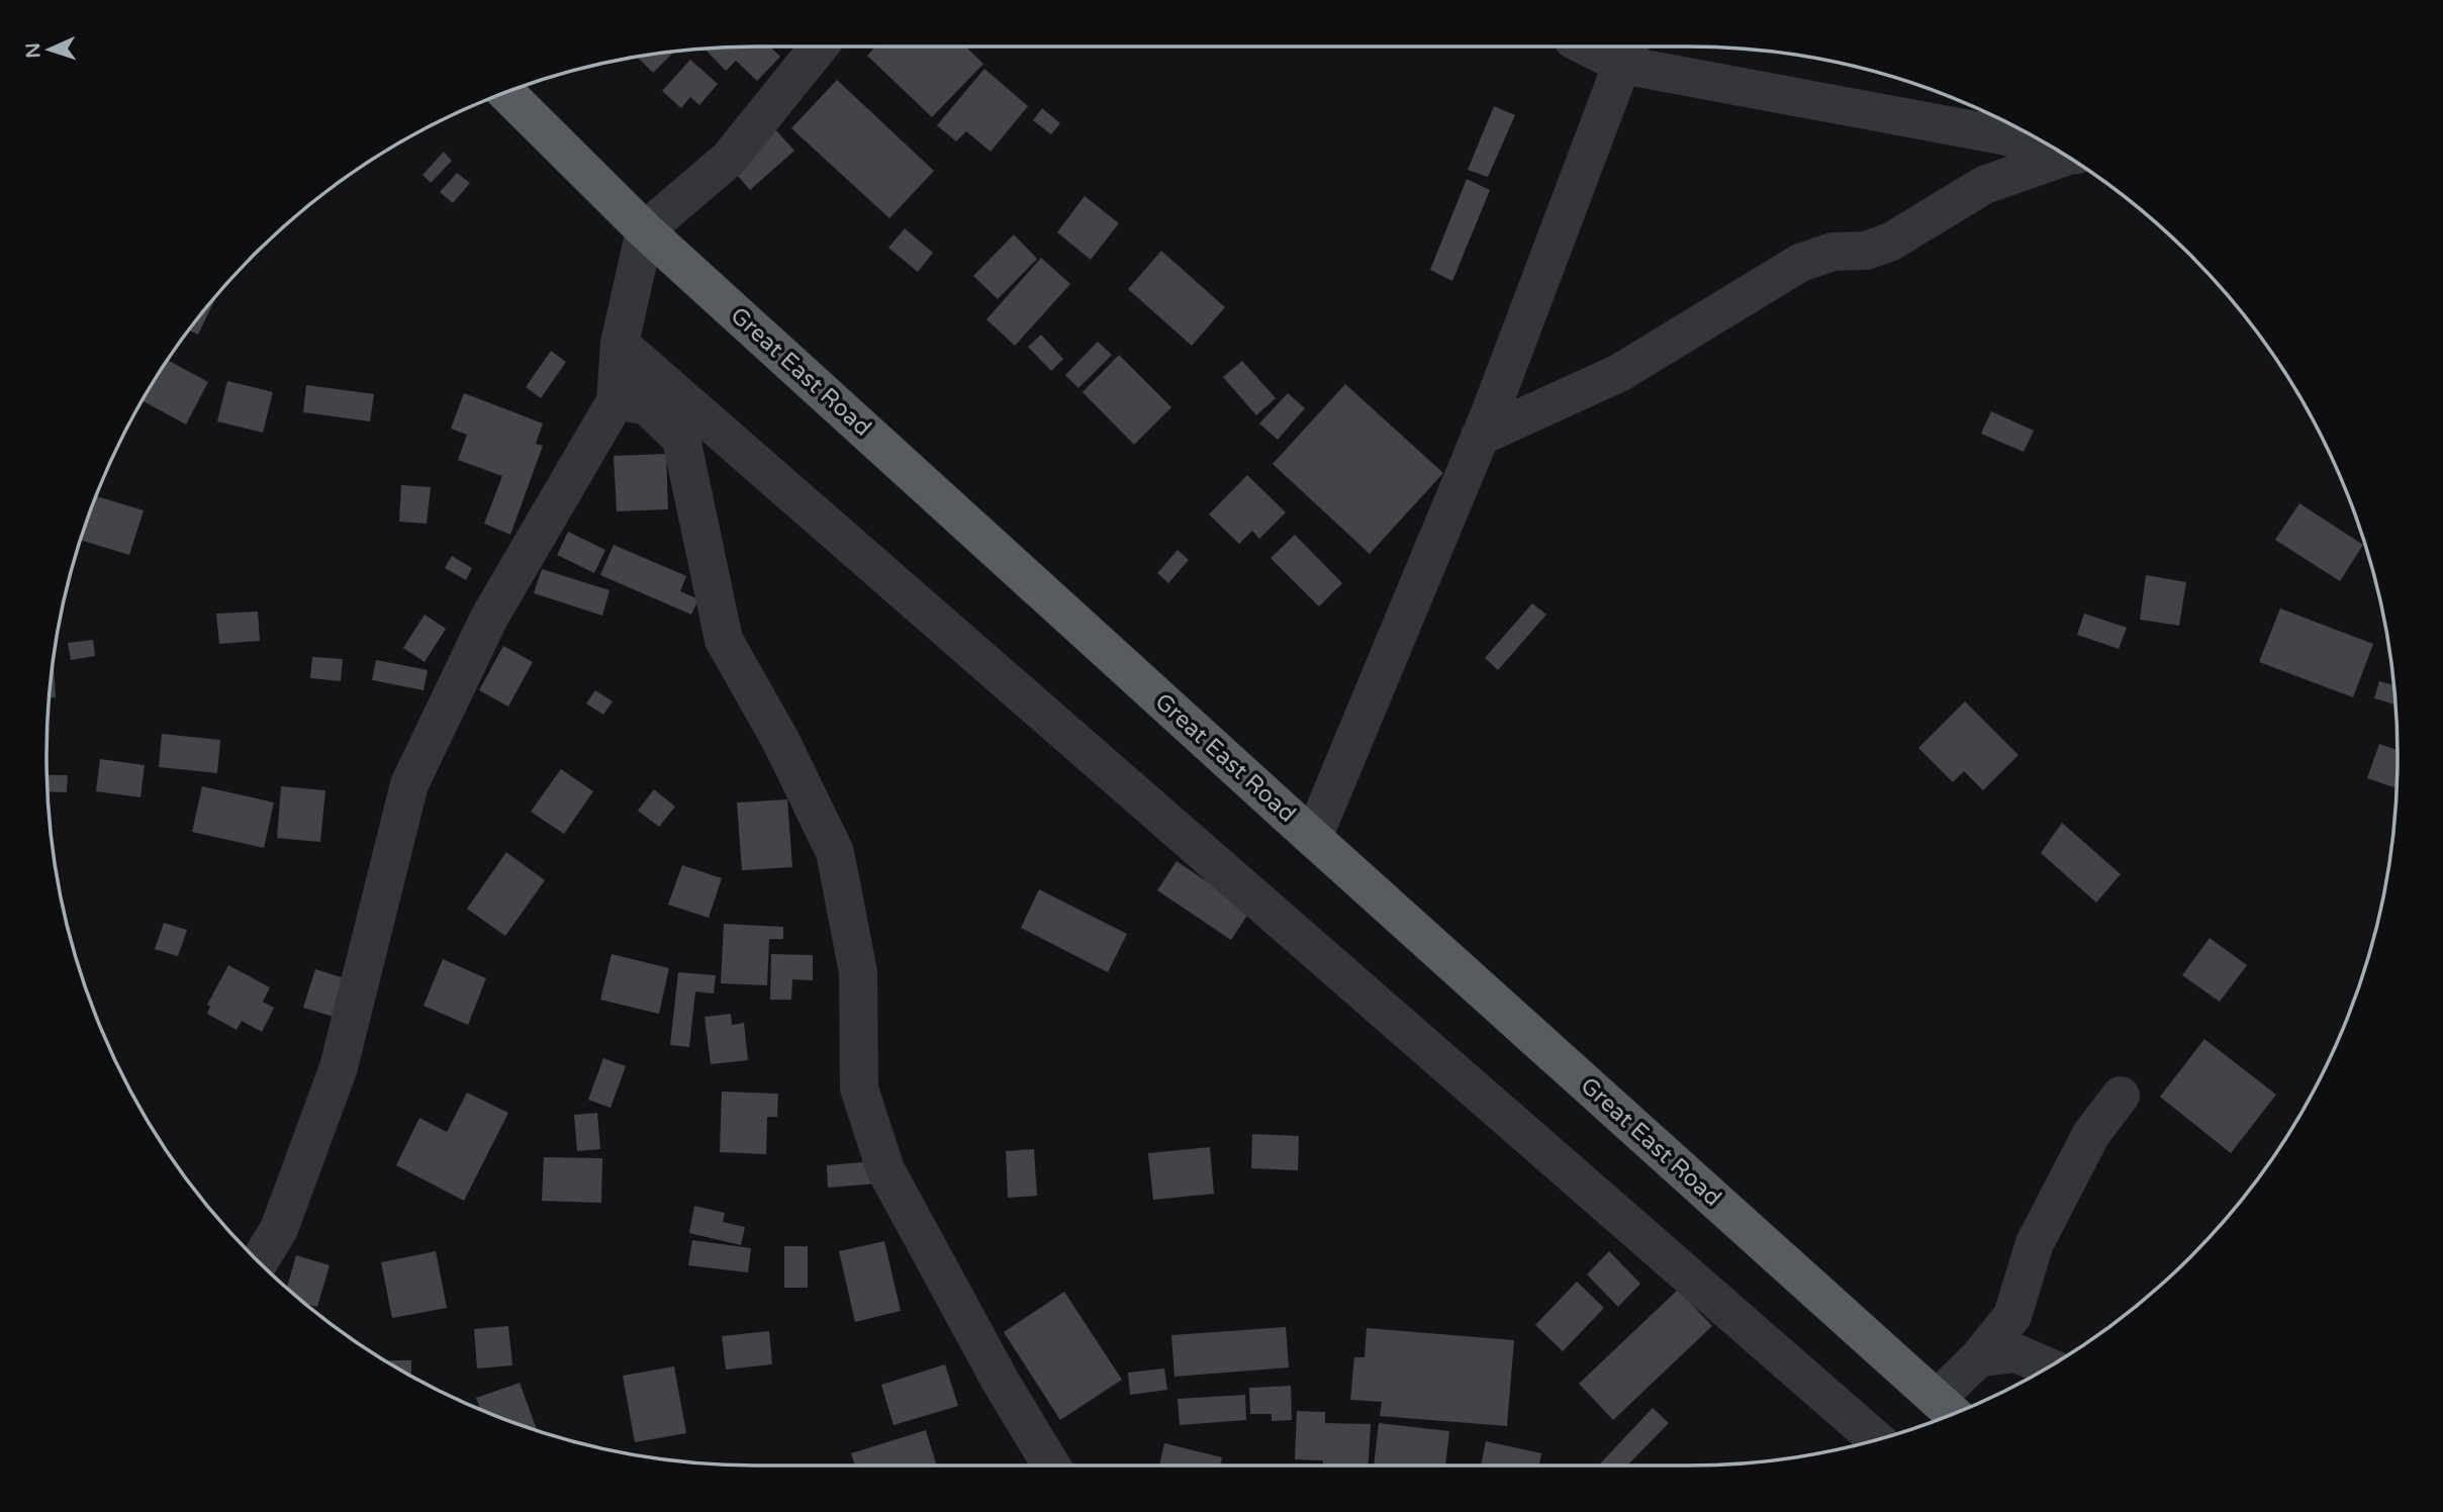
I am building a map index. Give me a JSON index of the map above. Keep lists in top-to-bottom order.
{
  "streets": {
    "highway": ["Great East Road"]
  },
  "north": "left"
}
